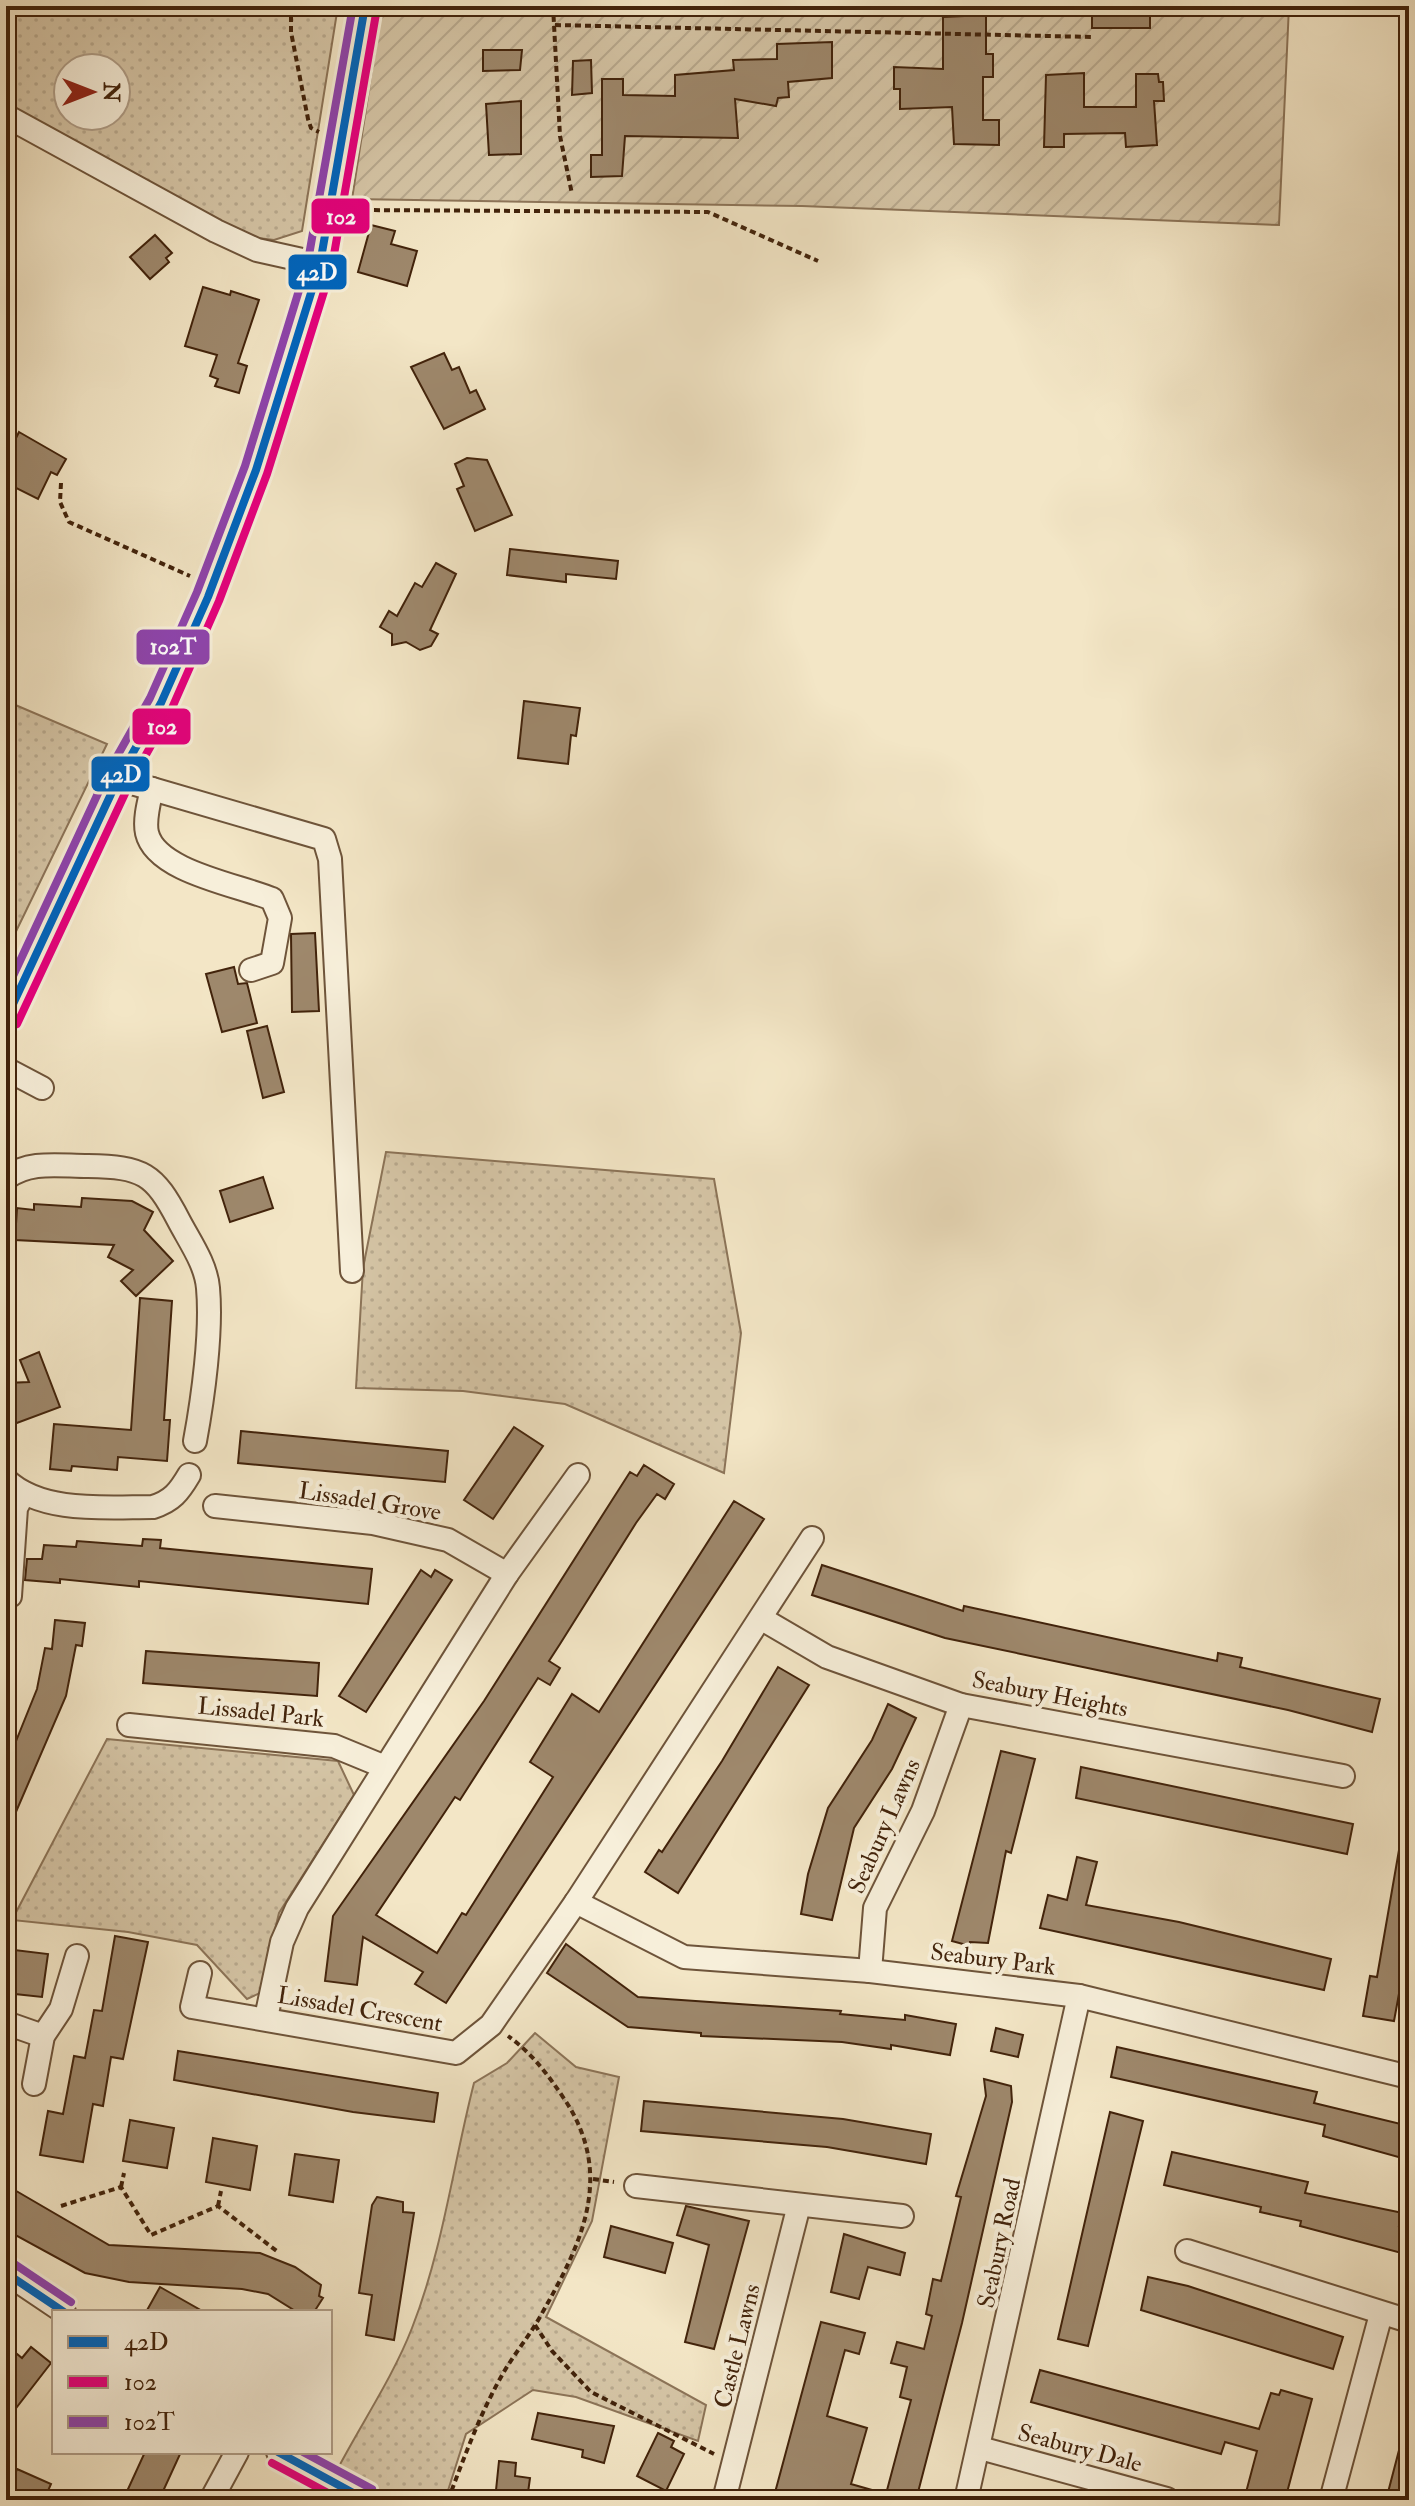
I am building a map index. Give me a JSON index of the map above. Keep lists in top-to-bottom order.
{
  "streets": {
    "street": [
      "Lissadel Grove",
      "Seabury Heights",
      "Lissadel Park",
      "Seabury Lawns",
      "Seabury Park",
      "Lissadel Crescent",
      "Seabury Road",
      "Castle Lawns",
      "Seabury Dale"
    ]
  },
  "crossings": [
    ["Seabury Heights", "Seabury Lawns"],
    ["Seabury Heights", "Lissadel Crescent"],
    ["Seabury Lawns", "Seabury Park"],
    ["Seabury Park", "Lissadel Crescent"],
    ["Seabury Park", "Seabury Road"],
    ["Seabury Road", "Seabury Dale"]
  ],
  "lines": ["transit line 42D", "transit line 102T", "transit line 102"],
  "legend": ["42D", "102", "102T"],
  "north": "right"
}
